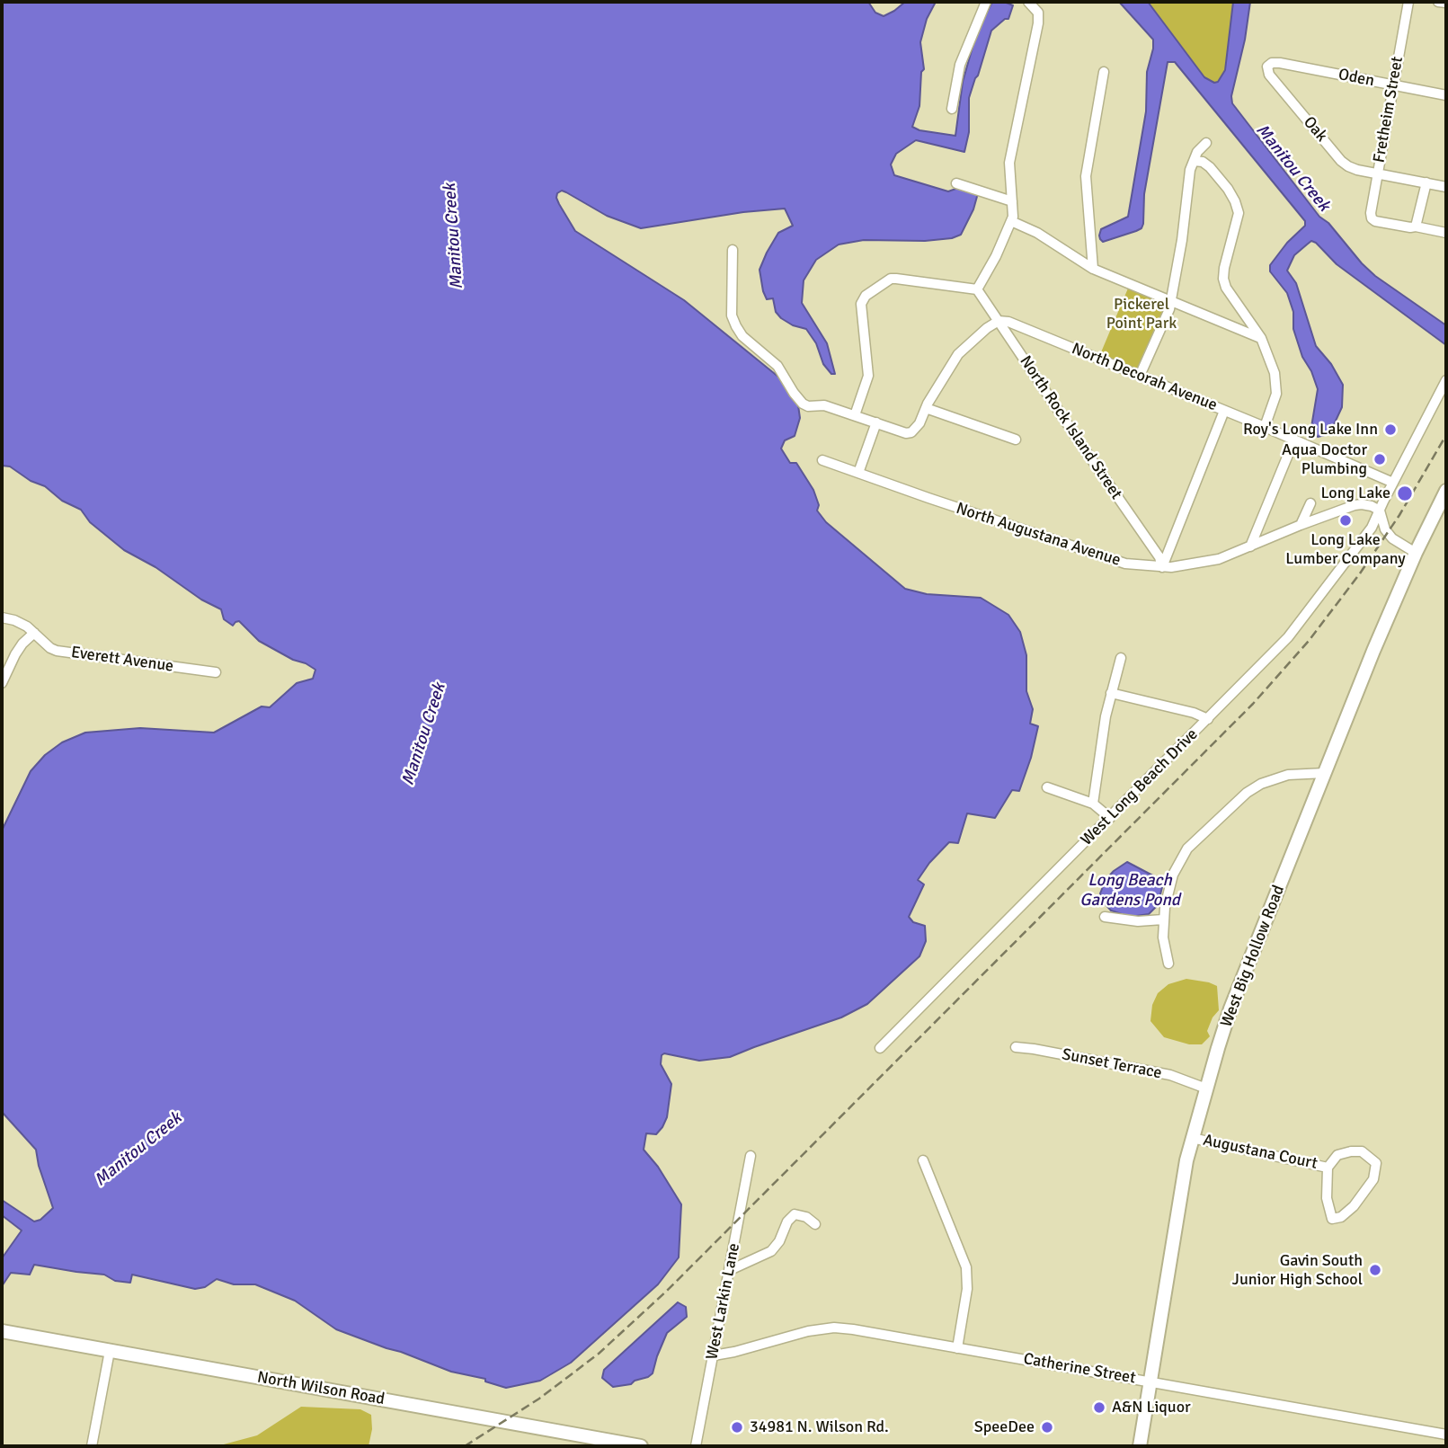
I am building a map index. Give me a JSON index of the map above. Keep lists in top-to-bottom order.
{
  "streets": {
    "main road": ["West Big Hollow Road", "North Wilson Road"],
    "street": [
      "Oden",
      "Fretheim Street",
      "Oak",
      "North Decorah Avenue",
      "North Rock Island Street",
      "North Augustana Avenue",
      "Everett Avenue",
      "West Long Beach Drive",
      "Sunset Terrace",
      "Augustana Court",
      "West Larkin Lane",
      "Catherine Street"
    ]
  },
  "crossings": [
    ["Oden", "Fretheim Street"],
    ["Oden", "Oak"],
    ["Fretheim Street", "Oak"],
    ["North Decorah Avenue", "North Rock Island Street"],
    ["North Decorah Avenue", "West Long Beach Drive"],
    ["North Rock Island Street", "North Augustana Avenue"],
    ["North Augustana Avenue", "West Long Beach Drive"],
    ["West Big Hollow Road", "Sunset Terrace"],
    ["West Big Hollow Road", "Augustana Court"],
    ["West Big Hollow Road", "Catherine Street"],
    ["West Larkin Lane", "Catherine Street"]
  ],
  "water": ["Manitou Creek", "Long Beach Gardens Pond"],
  "parks": ["Pickerel Point Park"],
  "places": [
    "Roy's Long Lake Inn",
    "Aqua Doctor Plumbing",
    "Long Lake",
    "Long Lake Lumber Company",
    "Gavin South Junior High School",
    "A&N Liquor",
    "34981 N. Wilson Rd.",
    "SpeeDee"
  ]
}
